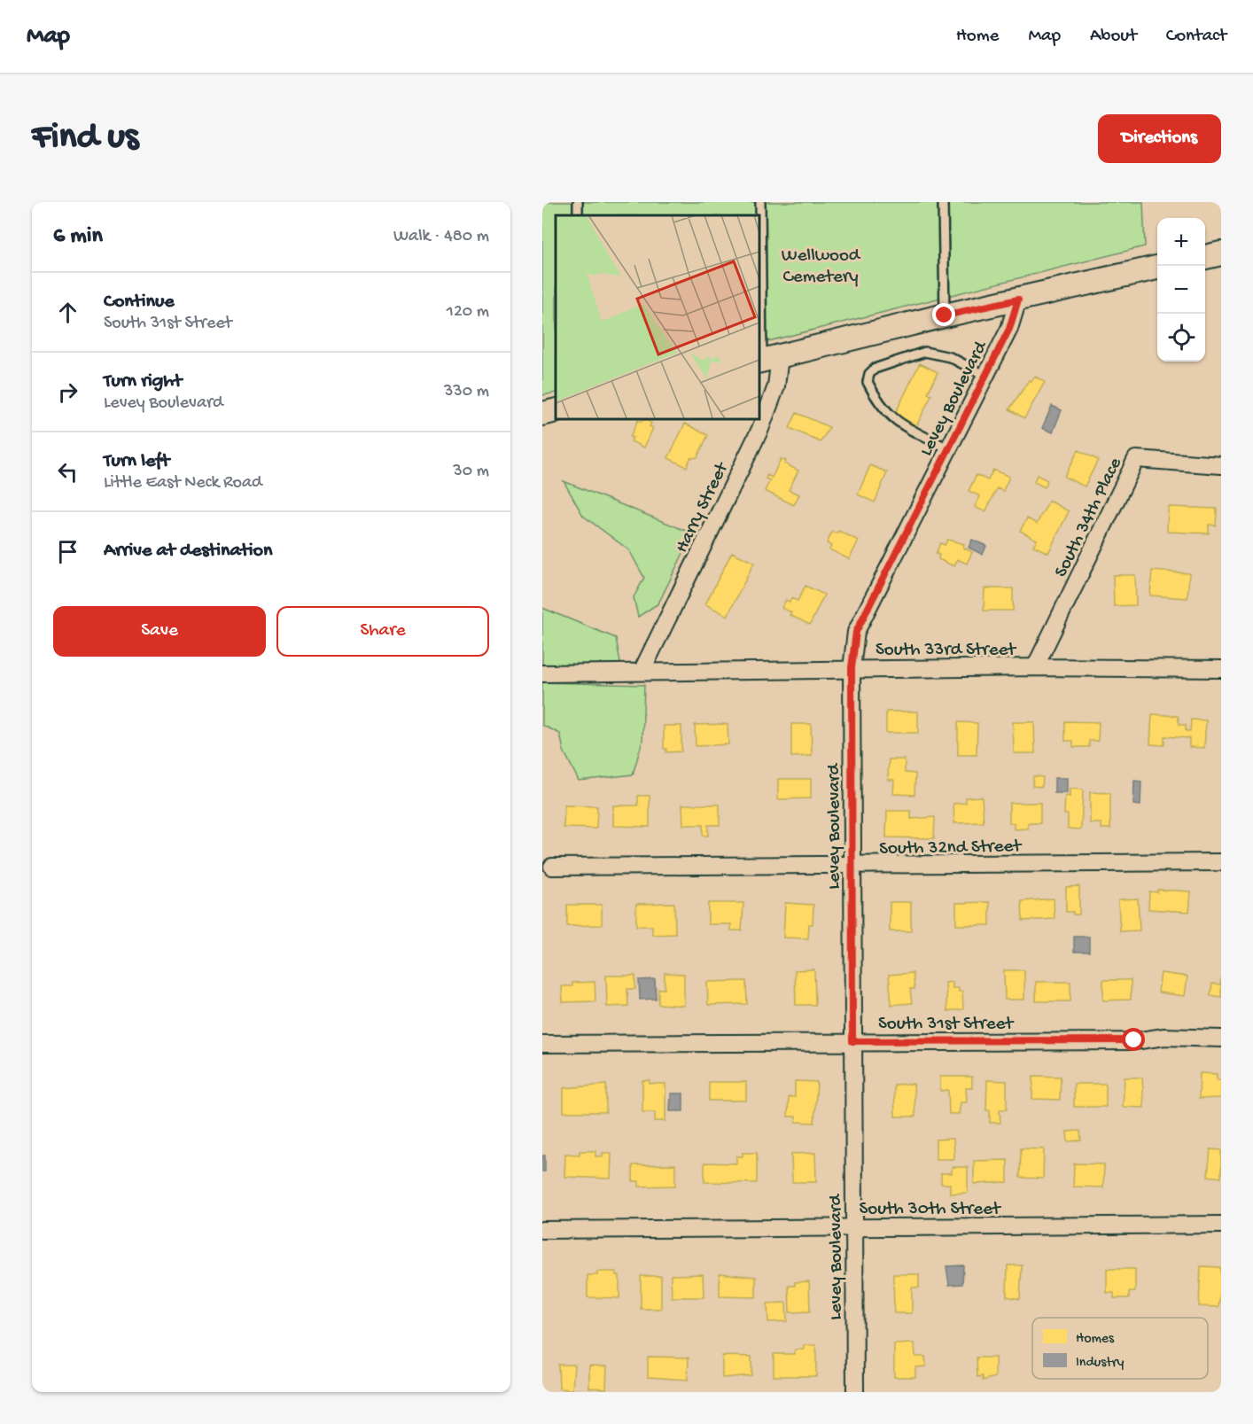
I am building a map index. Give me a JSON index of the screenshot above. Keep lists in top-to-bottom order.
{
  "streets": {
    "street": [
      "Levey Boulevard",
      "Harry Street",
      "South 34th Place",
      "South 33rd Street",
      "South 32nd Street",
      "South 31st Street",
      "South 30th Street"
    ]
  },
  "crossings": [
    ["Levey Boulevard", "South 33rd Street"],
    ["Levey Boulevard", "South 32nd Street"],
    ["Levey Boulevard", "South 31st Street"],
    ["Levey Boulevard", "South 30th Street"],
    ["Harry Street", "South 33rd Street"],
    ["South 34th Place", "South 33rd Street"]
  ],
  "parks": ["Wellwood Cemetery"],
  "legend": ["Homes", "Industry"],
  "page": {
    "header": "Map",
    "nav": [
      "Home",
      "Map",
      "About",
      "Contact"
    ],
    "buttons": [
      "Directions",
      ["Save", "Share"]
    ],
    "title": "Find us",
    "heading": ["6 min", "Walk · 480 m"],
    "map_buttons": ["+", "−"],
    "list": [
      ["Continue", "South 31st Street", "120 m"],
      ["Turn right", "Levey Boulevard", "330 m"],
      ["Turn left", "Little East Neck Road", "30 m"],
      "Arrive at destination"
    ]
  }
}
